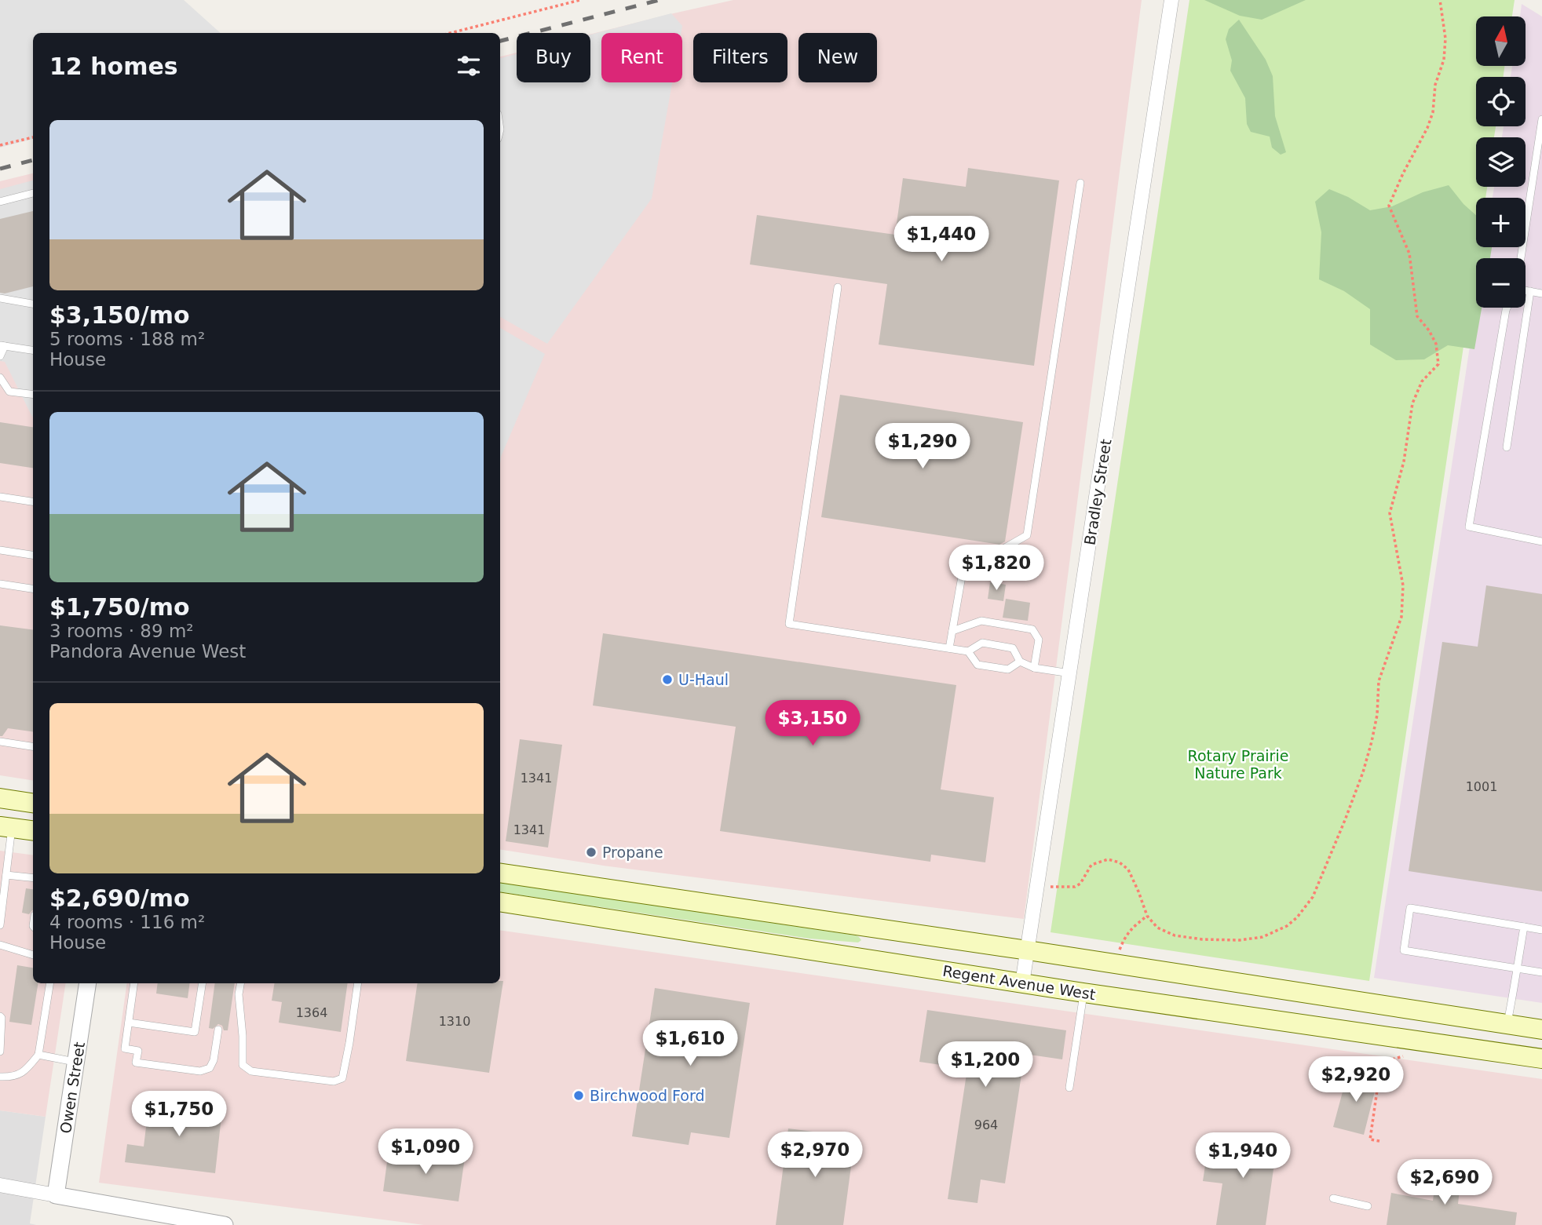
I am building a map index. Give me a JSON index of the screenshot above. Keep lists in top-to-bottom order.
{
  "streets": {
    "main road": ["Regent Avenue West"],
    "street": ["Bradley Street", "Owen Street"]
  },
  "crossings": [
    ["Bradley Street", "Regent Avenue West"]
  ],
  "parks": ["Rotary Prairie Nature Park"],
  "places": ["U-Haul", "Propane", "Birchwood Ford"],
  "house_numbers": [
    "1341",
    "1001",
    "1341",
    "1364",
    "1310",
    "964"
  ],
  "north": "top",
  "page": {
    "map_buttons": ["+", "−"],
    "chip": [
      "Buy",
      "Rent",
      "Filters",
      "New"
    ],
    "heading": "12 homes",
    "list": [
      {
        "name": "$3,150/mo",
        "note": "5 rooms · 188 m² · House"
      },
      {
        "name": "$1,750/mo",
        "note": "3 rooms · 89 m² · Pandora Avenue West"
      },
      {
        "name": "$2,690/mo",
        "note": "4 rooms · 116 m² · House"
      }
    ],
    "price": [
      "$1,440",
      "$1,290",
      "$1,820",
      "$3,150",
      "$1,610",
      "$1,200",
      "$2,920",
      "$1,750",
      "$1,090",
      "$2,970",
      "$1,940",
      "$2,690"
    ]
  }
}
